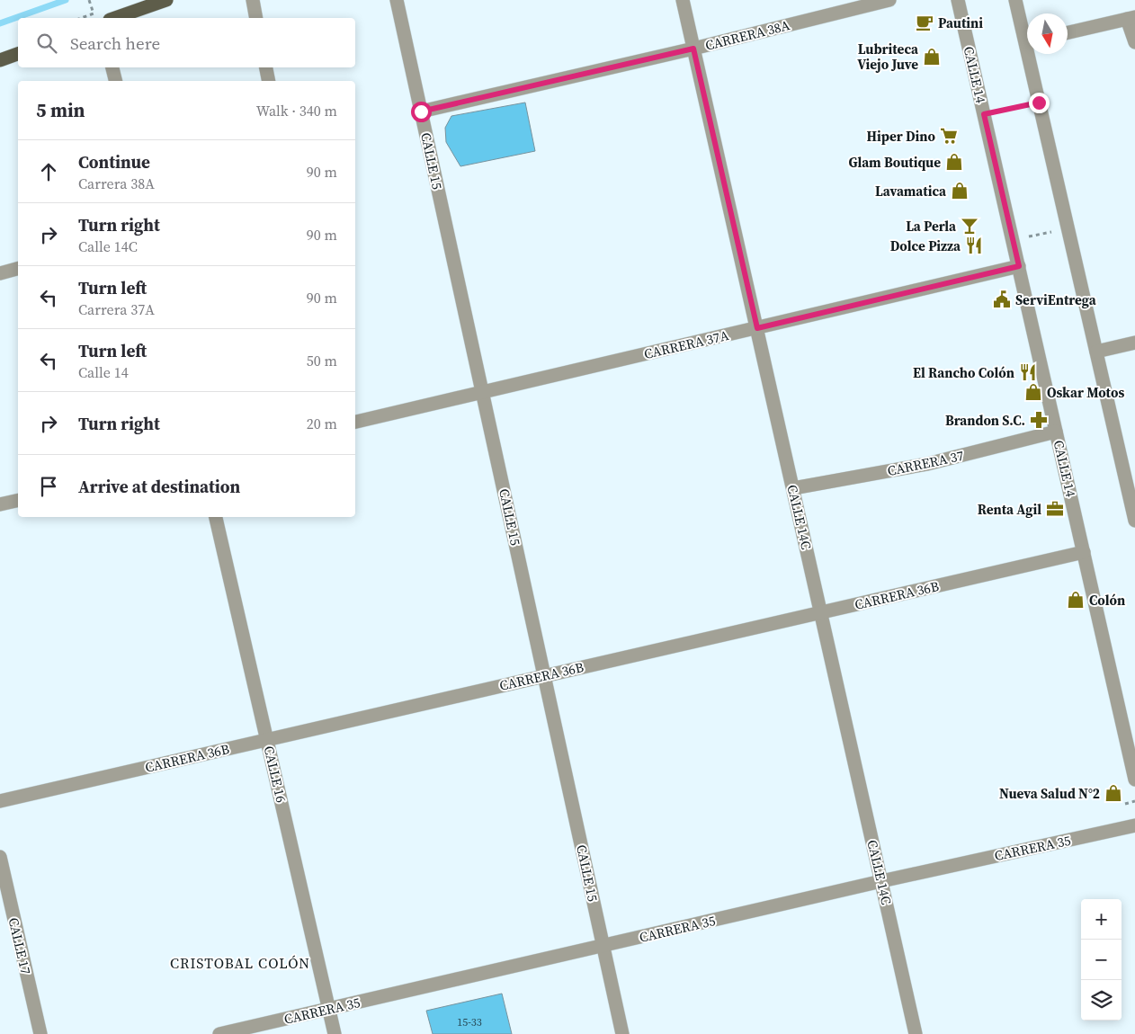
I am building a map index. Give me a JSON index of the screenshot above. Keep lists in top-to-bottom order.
{
  "streets": {
    "street": [
      "CARRERA 38A",
      "CALLE 14",
      "CALLE 15",
      "CARRERA 37A",
      "CARRERA 37",
      "CALLE 14C",
      "CARRERA 36B",
      "CALLE 16",
      "CARRERA 35",
      "CALLE 17"
    ]
  },
  "crossings": [
    ["CARRERA 38A", "CALLE 15"],
    ["CARRERA 38A", "CALLE 14C"],
    ["CALLE 14", "CARRERA 37A"],
    ["CALLE 14", "CARRERA 37"],
    ["CALLE 14", "CARRERA 36B"],
    ["CALLE 15", "CARRERA 37A"],
    ["CALLE 15", "CARRERA 36B"],
    ["CALLE 15", "CARRERA 35"],
    ["CARRERA 37A", "CALLE 14C"],
    ["CARRERA 37", "CALLE 14C"],
    ["CALLE 14C", "CARRERA 36B"],
    ["CALLE 14C", "CARRERA 35"],
    ["CARRERA 36B", "CALLE 16"],
    ["CALLE 16", "CARRERA 35"]
  ],
  "districts": ["CRISTOBAL COLÓN"],
  "places": {
    "cafe": ["Pautini"],
    "shop": [
      "Lubriteca Viejo Juve",
      "Glam Boutique",
      "Lavamatica",
      "Oskar Motos",
      "Colón",
      "Nueva Salud N°2"
    ],
    "supermarket": ["Hiper Dino"],
    "bar": ["La Perla"],
    "restaurant": ["Dolce Pizza", "El Rancho Colón"],
    "public building": ["ServiEntrega"],
    "pharmacy": ["Brandon S.C."],
    "office": ["Renta Agil"]
  },
  "house_numbers": ["15-33"],
  "north": "bottom",
  "page": {
    "search": "Search here",
    "heading": ["5 min", "Walk · 340 m"],
    "list": [
      ["Continue", "Carrera 38A", "90 m"],
      ["Turn right", "Calle 14C", "90 m"],
      ["Turn left", "Carrera 37A", "90 m"],
      ["Turn left", "Calle 14", "50 m"],
      ["Turn right", "20 m"],
      "Arrive at destination"
    ],
    "map_buttons": ["+", "−"]
  }
}
